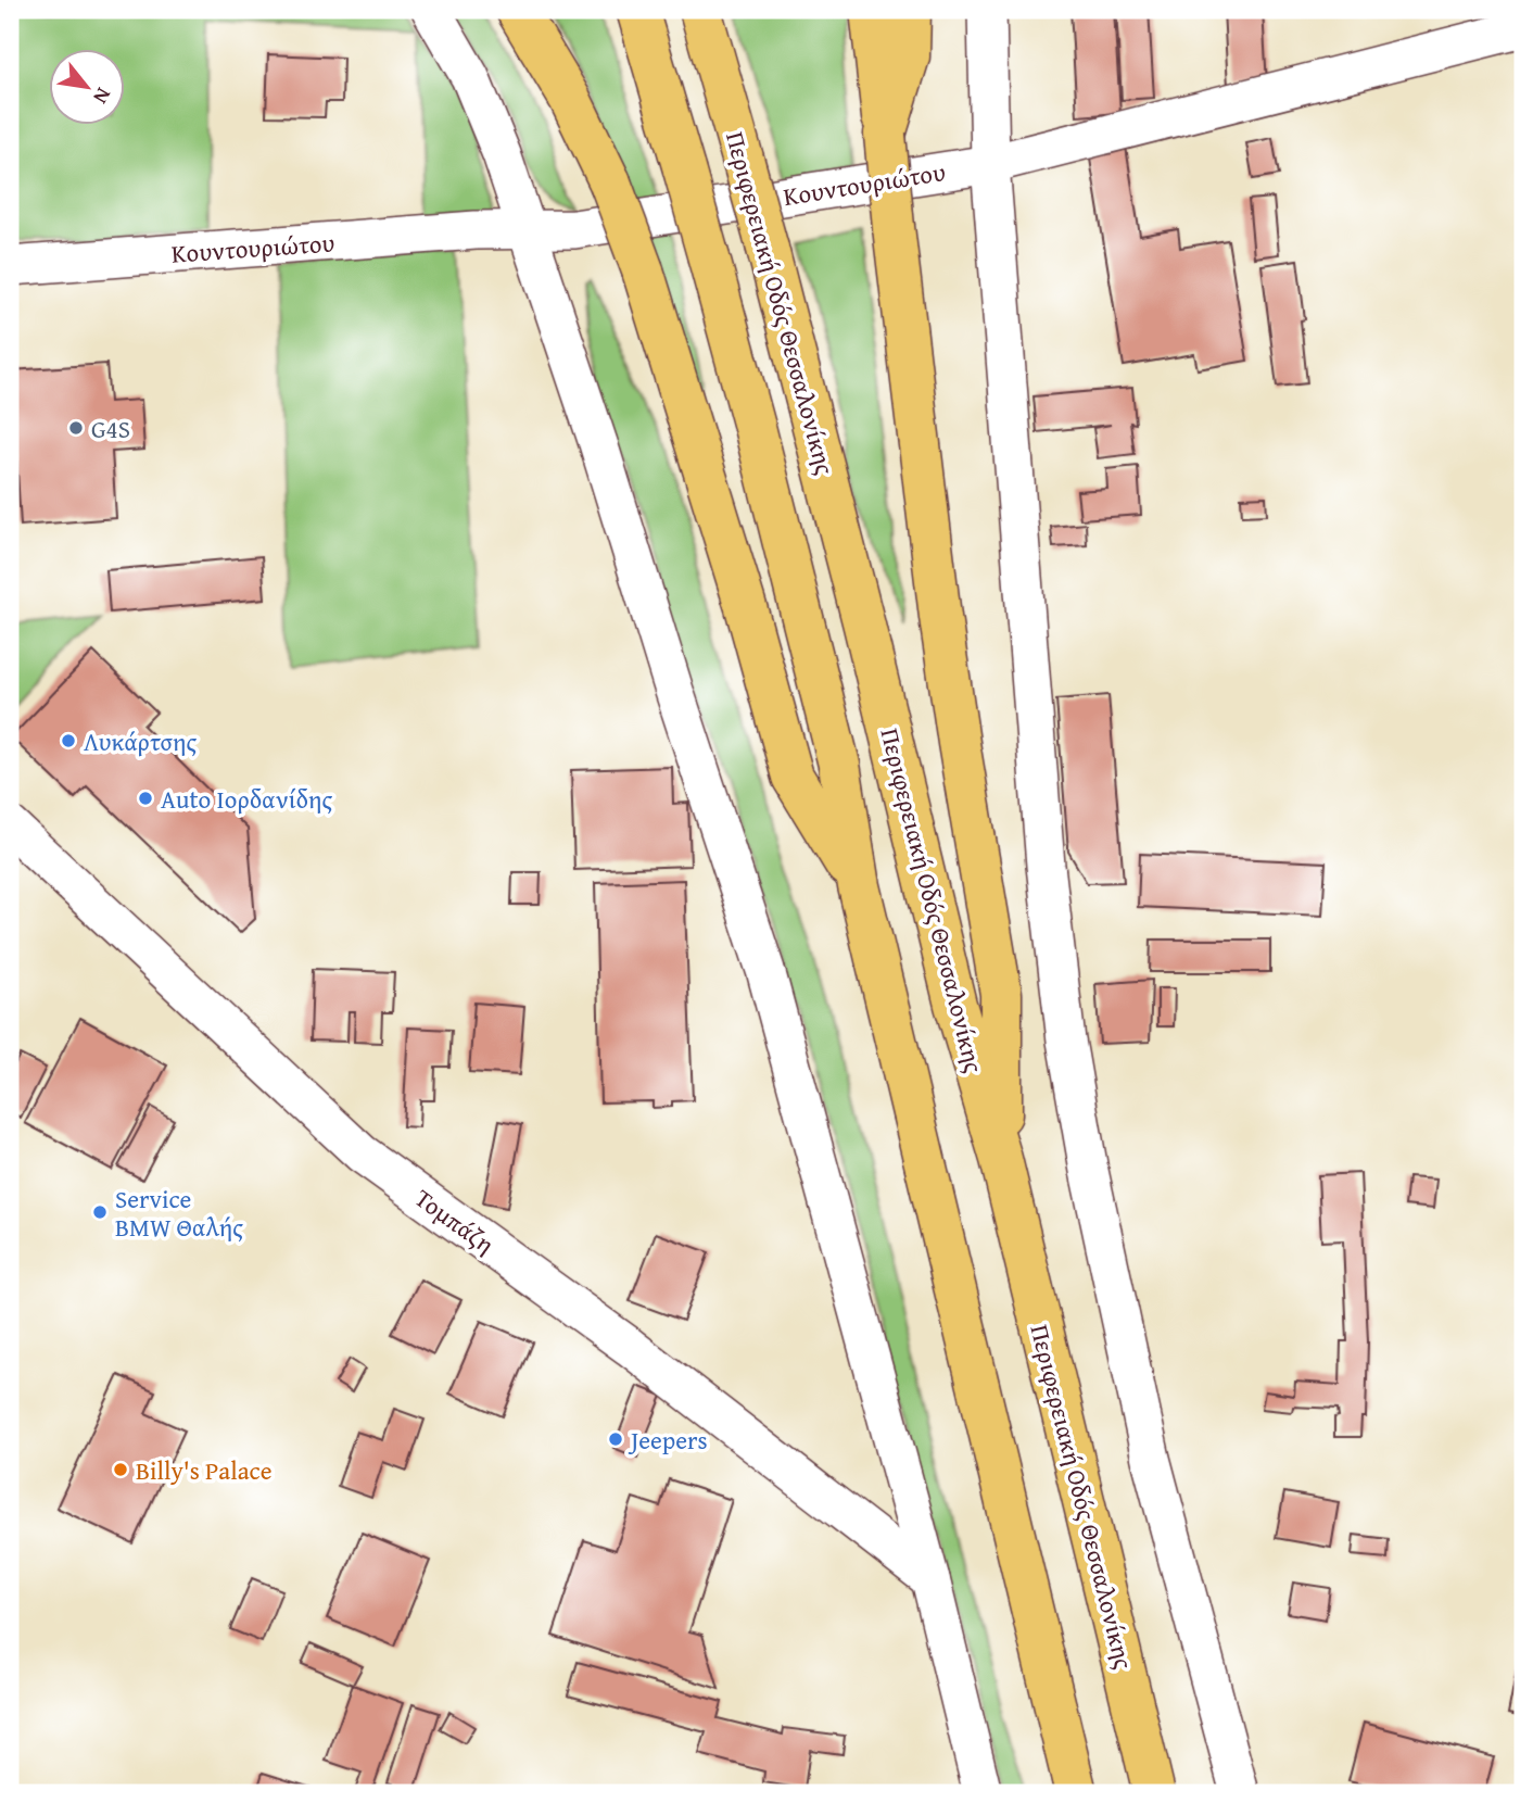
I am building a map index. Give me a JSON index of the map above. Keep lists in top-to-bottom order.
{
  "streets": {
    "highway": ["Περιφερειακή Οδός Θεσσαλονίκης"],
    "street": ["Κουντουριώτου", "Τομπάζη"]
  },
  "places": [
    "G4S",
    "Λυκάρτσης",
    "Auto Ιορδανίδης",
    "Service BMW Θαλής",
    "Jeepers",
    "Billy's Palace"
  ],
  "north": "bottom right"
}
